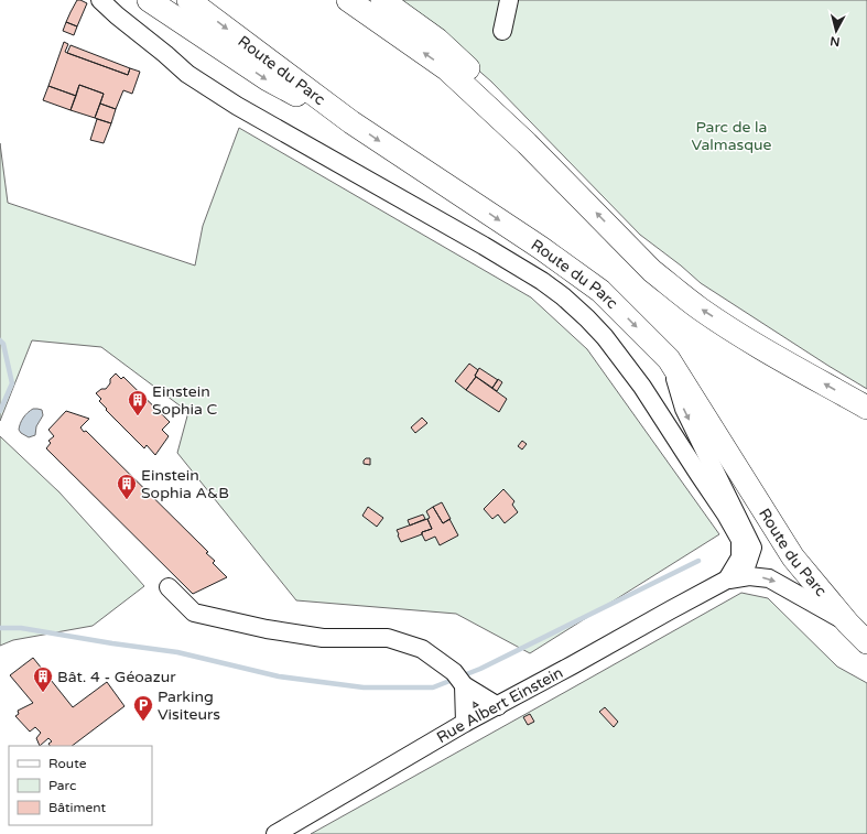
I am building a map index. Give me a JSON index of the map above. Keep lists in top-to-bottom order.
{
  "streets": {
    "main road": ["Route du Parc"],
    "street": ["Rue Albert Einstein"]
  },
  "crossings": [
    ["Route du Parc", "Rue Albert Einstein"]
  ],
  "parks": ["Parc de la Valmasque"],
  "places": {
    "building": ["Einstein Sophia C", "Einstein Sophia A&B", "Bât. 4 - Géoazur"],
    "parking": ["Parking Visiteurs"]
  },
  "legend": ["Route", "Parc", "Bâtiment"],
  "north": "bottom"
}
